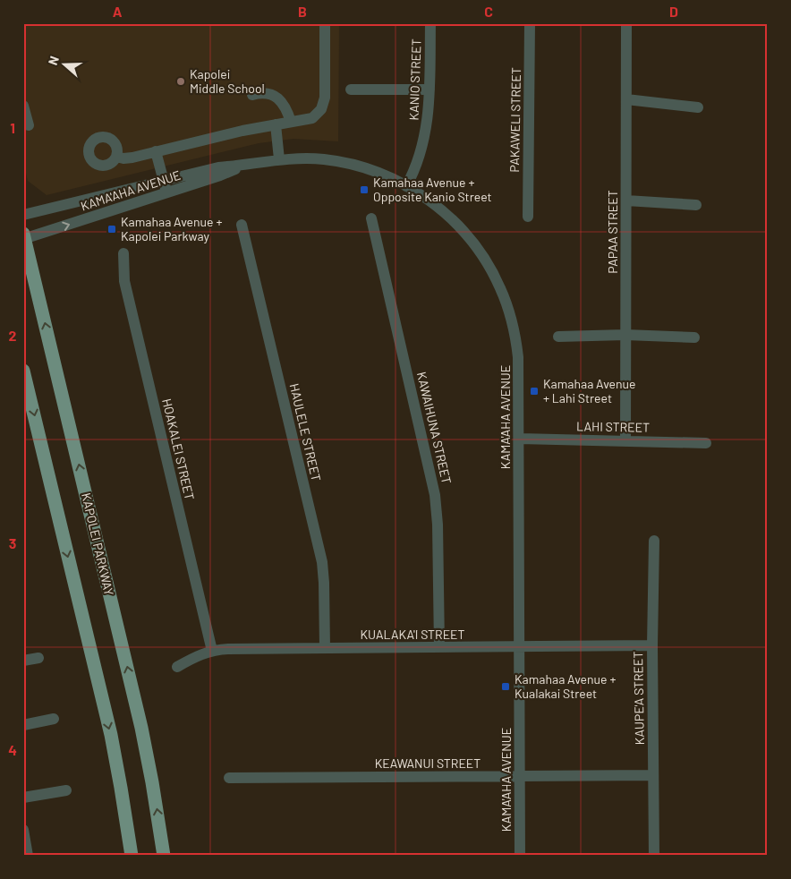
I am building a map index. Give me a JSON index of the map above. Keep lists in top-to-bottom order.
{
  "streets": {
    "main road": ["KAPOLEI PARKWAY"],
    "street": [
      "KANIO STREET",
      "PAKAWELI STREET",
      "KAMA'AHA AVENUE",
      "PAPAA STREET",
      "LAHI STREET",
      "KAWAIHUNA STREET",
      "HAULELE STREET",
      "HOAKALEI STREET",
      "KUALAKA'I STREET",
      "KAUPE'A STREET",
      "KEAWANUI STREET"
    ]
  },
  "crossings": [
    ["KANIO STREET", "KAMA'AHA AVENUE"],
    ["KAMA'AHA AVENUE", "LAHI STREET"],
    ["KAMA'AHA AVENUE", "KAPOLEI PARKWAY"],
    ["KAMA'AHA AVENUE", "KUALAKA'I STREET"],
    ["KAMA'AHA AVENUE", "KEAWANUI STREET"],
    ["PAPAA STREET", "LAHI STREET"],
    ["KAWAIHUNA STREET", "KUALAKA'I STREET"],
    ["HAULELE STREET", "KUALAKA'I STREET"],
    ["HOAKALEI STREET", "KUALAKA'I STREET"],
    ["KUALAKA'I STREET", "KAUPE'A STREET"],
    ["KAUPE'A STREET", "KEAWANUI STREET"]
  ],
  "places": {
    "other": ["Kapolei Middle School"],
    "transit": [
      "Kamahaa Avenue + Opposite Kanio Street",
      "Kamahaa Avenue + Kapolei Parkway",
      "Kamahaa Avenue + Lahi Street",
      "Kamahaa Avenue + Kualakai Street"
    ]
  },
  "north": "left",
  "grid": {
    "columns": [
      "A",
      "B",
      "C",
      "D"
    ],
    "rows": [
      "1",
      "2",
      "3",
      "4"
    ]
  }
}
